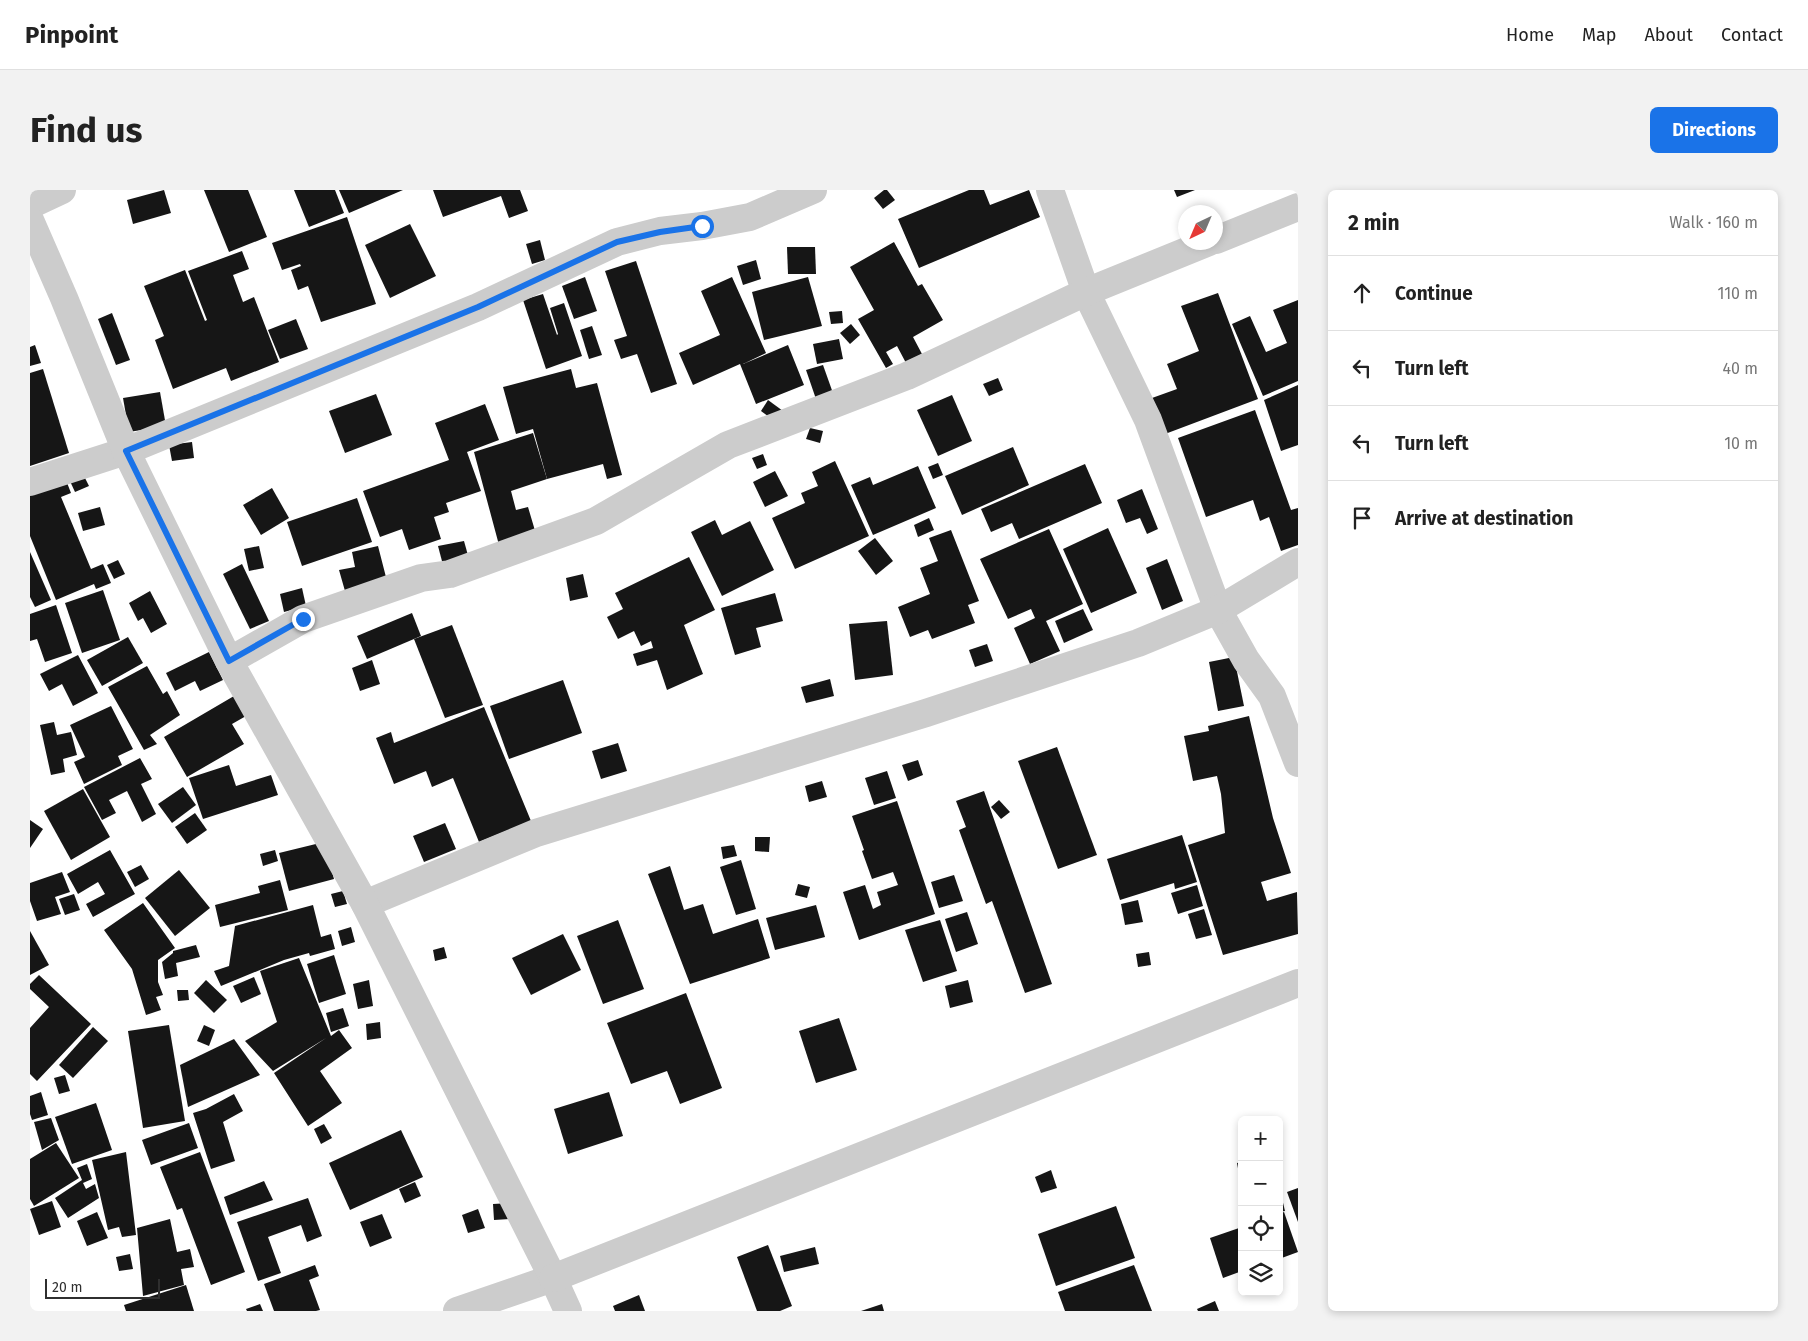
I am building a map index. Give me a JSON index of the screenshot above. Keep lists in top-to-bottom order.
{
  "scale_bar": "20 m",
  "north": "bottom left",
  "page": {
    "header": "Pinpoint",
    "nav": [
      "Home",
      "Map",
      "About",
      "Contact"
    ],
    "buttons": "Directions",
    "title": "Find us",
    "heading": ["2 min", "Walk · 160 m"],
    "list": [
      ["Continue", "110 m"],
      ["Turn left", "40 m"],
      ["Turn left", "10 m"],
      "Arrive at destination"
    ],
    "map_buttons": ["+", "−"],
    "scale": "20 m"
  }
}
